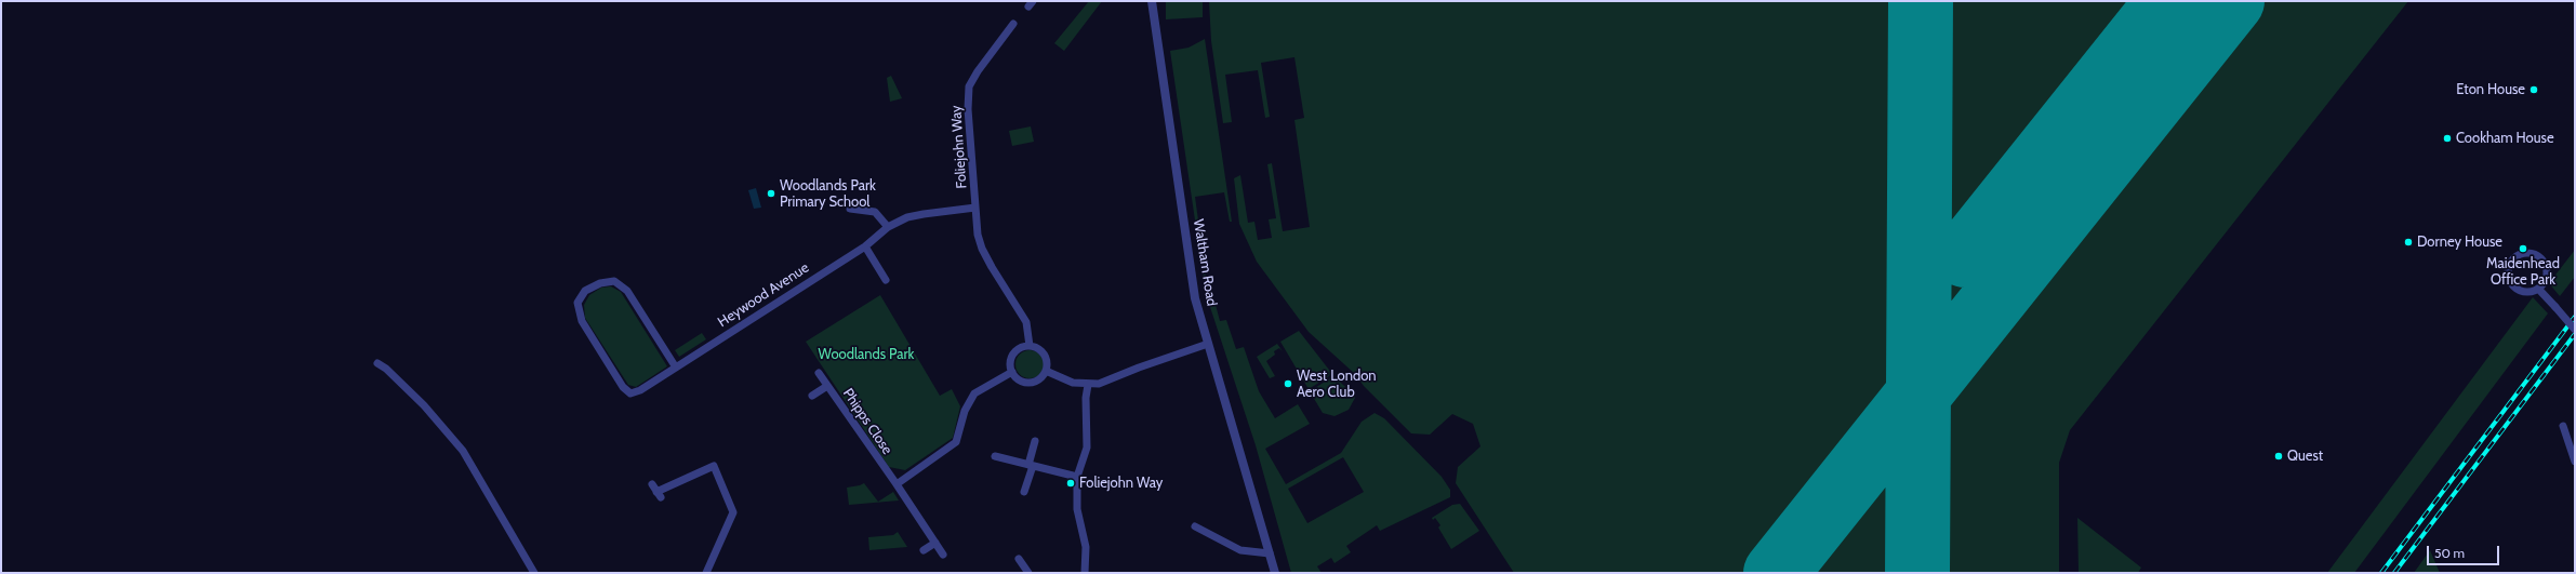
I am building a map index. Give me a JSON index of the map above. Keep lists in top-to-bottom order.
{
  "streets": {
    "street": [
      "Foliejohn Way",
      "Waltham Road",
      "Heywood Avenue",
      "Phipps Close"
    ]
  },
  "crossings": [
    ["Foliejohn Way", "Heywood Avenue"]
  ],
  "parks": ["Woodlands Park"],
  "places": [
    "Eton House",
    "Cookham House",
    "Woodlands Park Primary School",
    "Dorney House",
    "Maidenhead Office Park",
    "West London Aero Club",
    "Quest",
    "Foliejohn Way"
  ],
  "scale_bar": "50 m"
}
